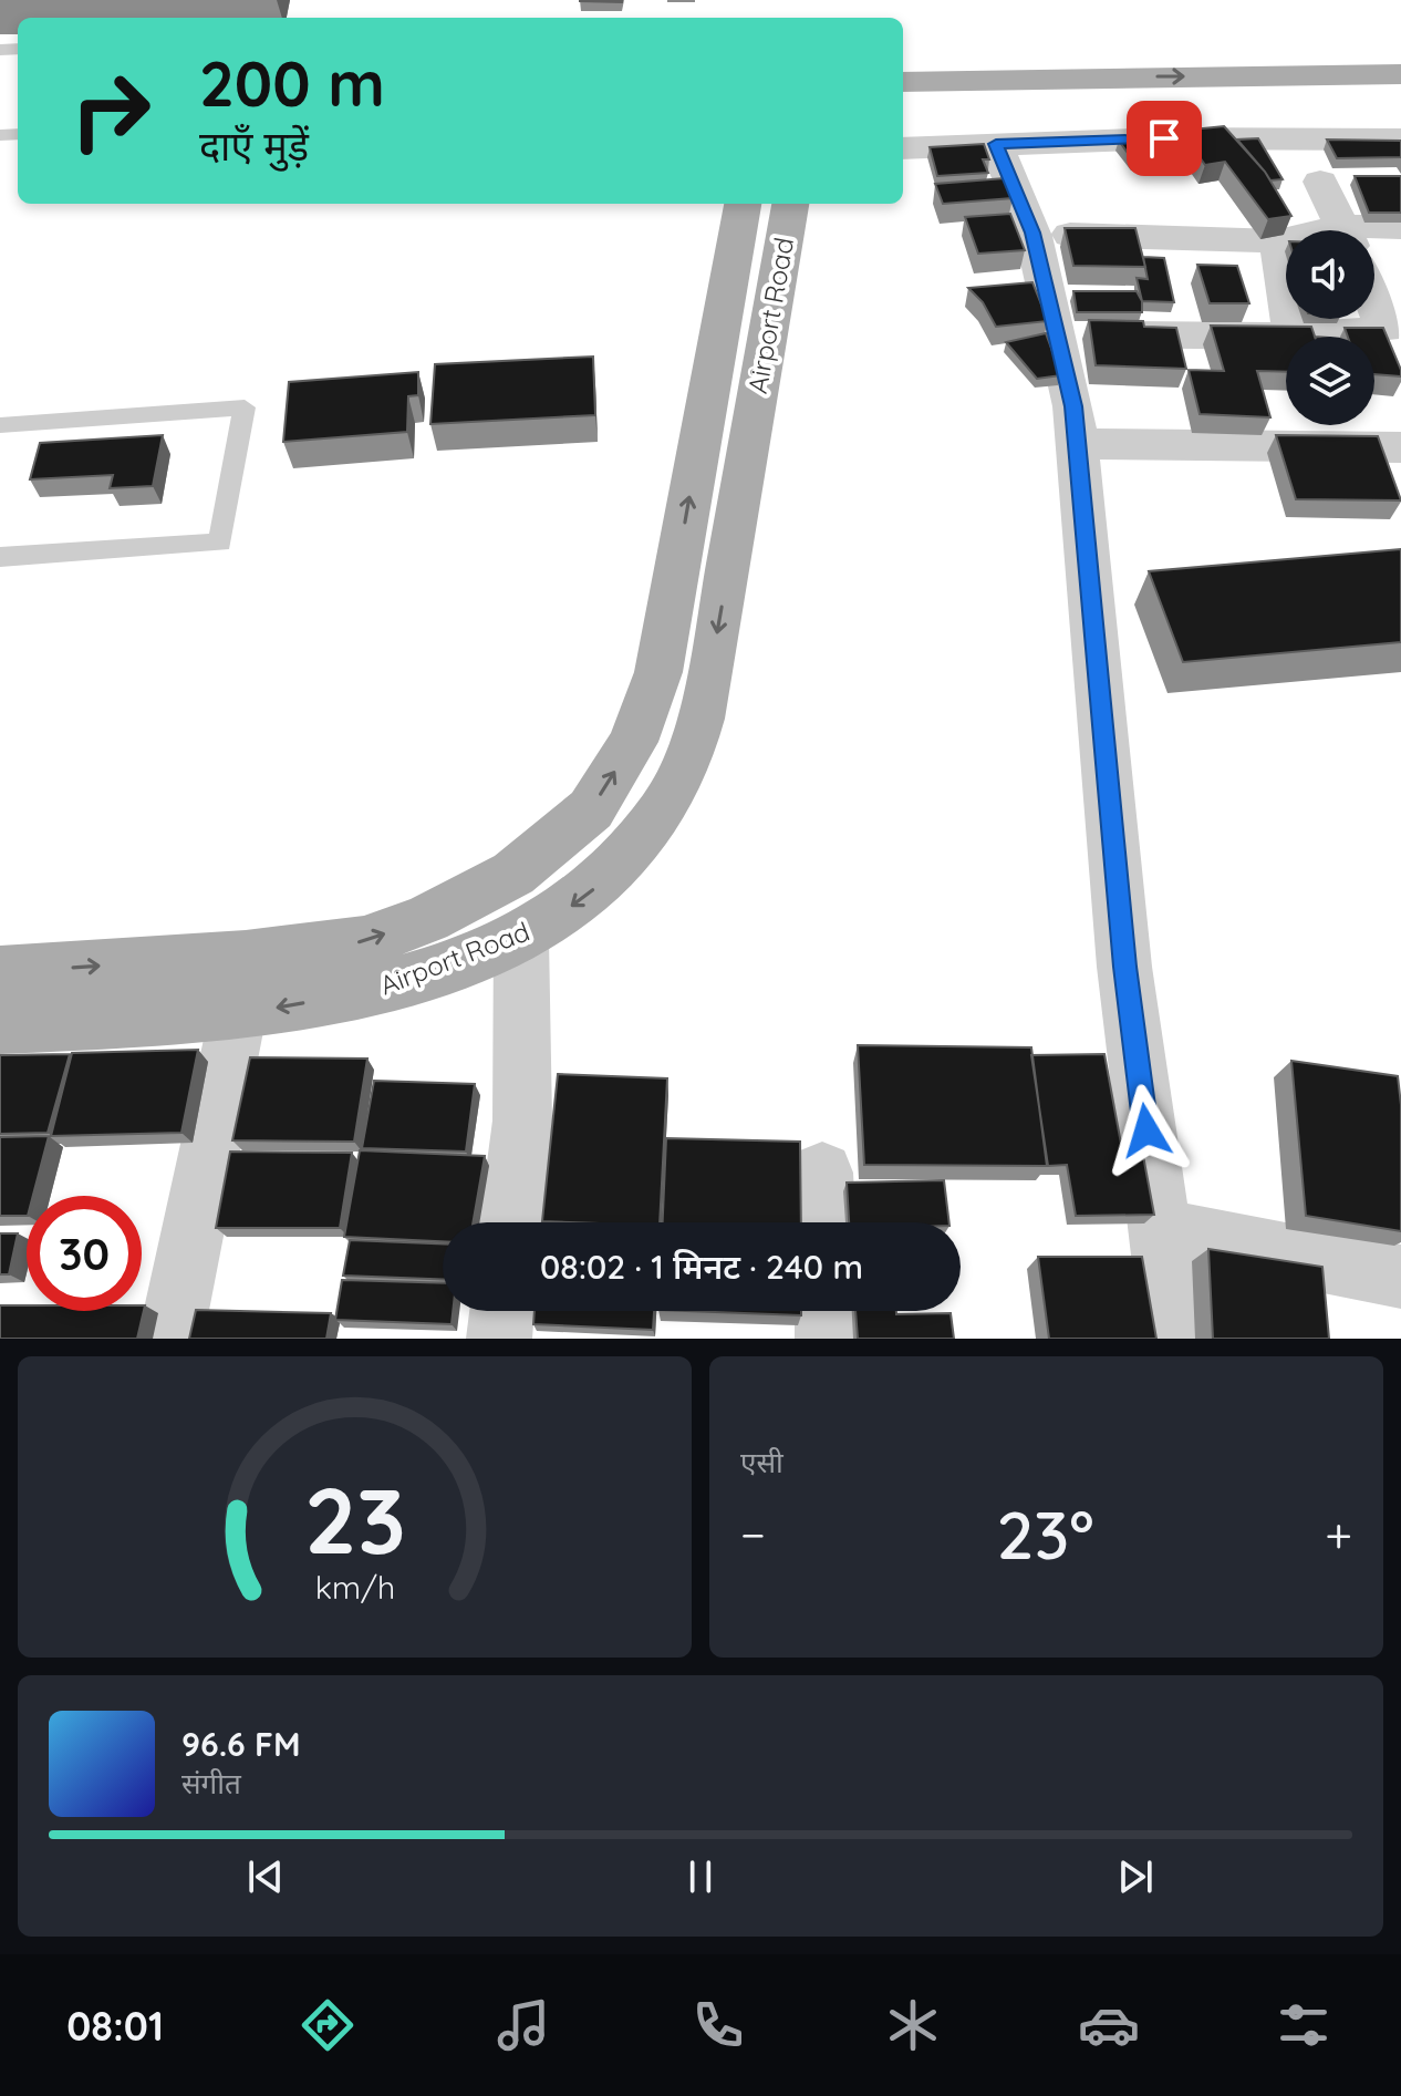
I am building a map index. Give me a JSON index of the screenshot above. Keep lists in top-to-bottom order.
{
  "streets": {
    "main road": ["Airport Road"]
  },
  "page": {
    "turn": ["200 m", "दाएँ मुड़ें"],
    "limit": "30",
    "trip": "08:02 · 1 मिनट · 240 m",
    "tile": "एसी",
    "heat": ["−", "23°", "+"],
    "song": ["96.6 FM", "संगीत"],
    "tabs": "08:01",
    "gauge": ["23", "km/h"]
  }
}
